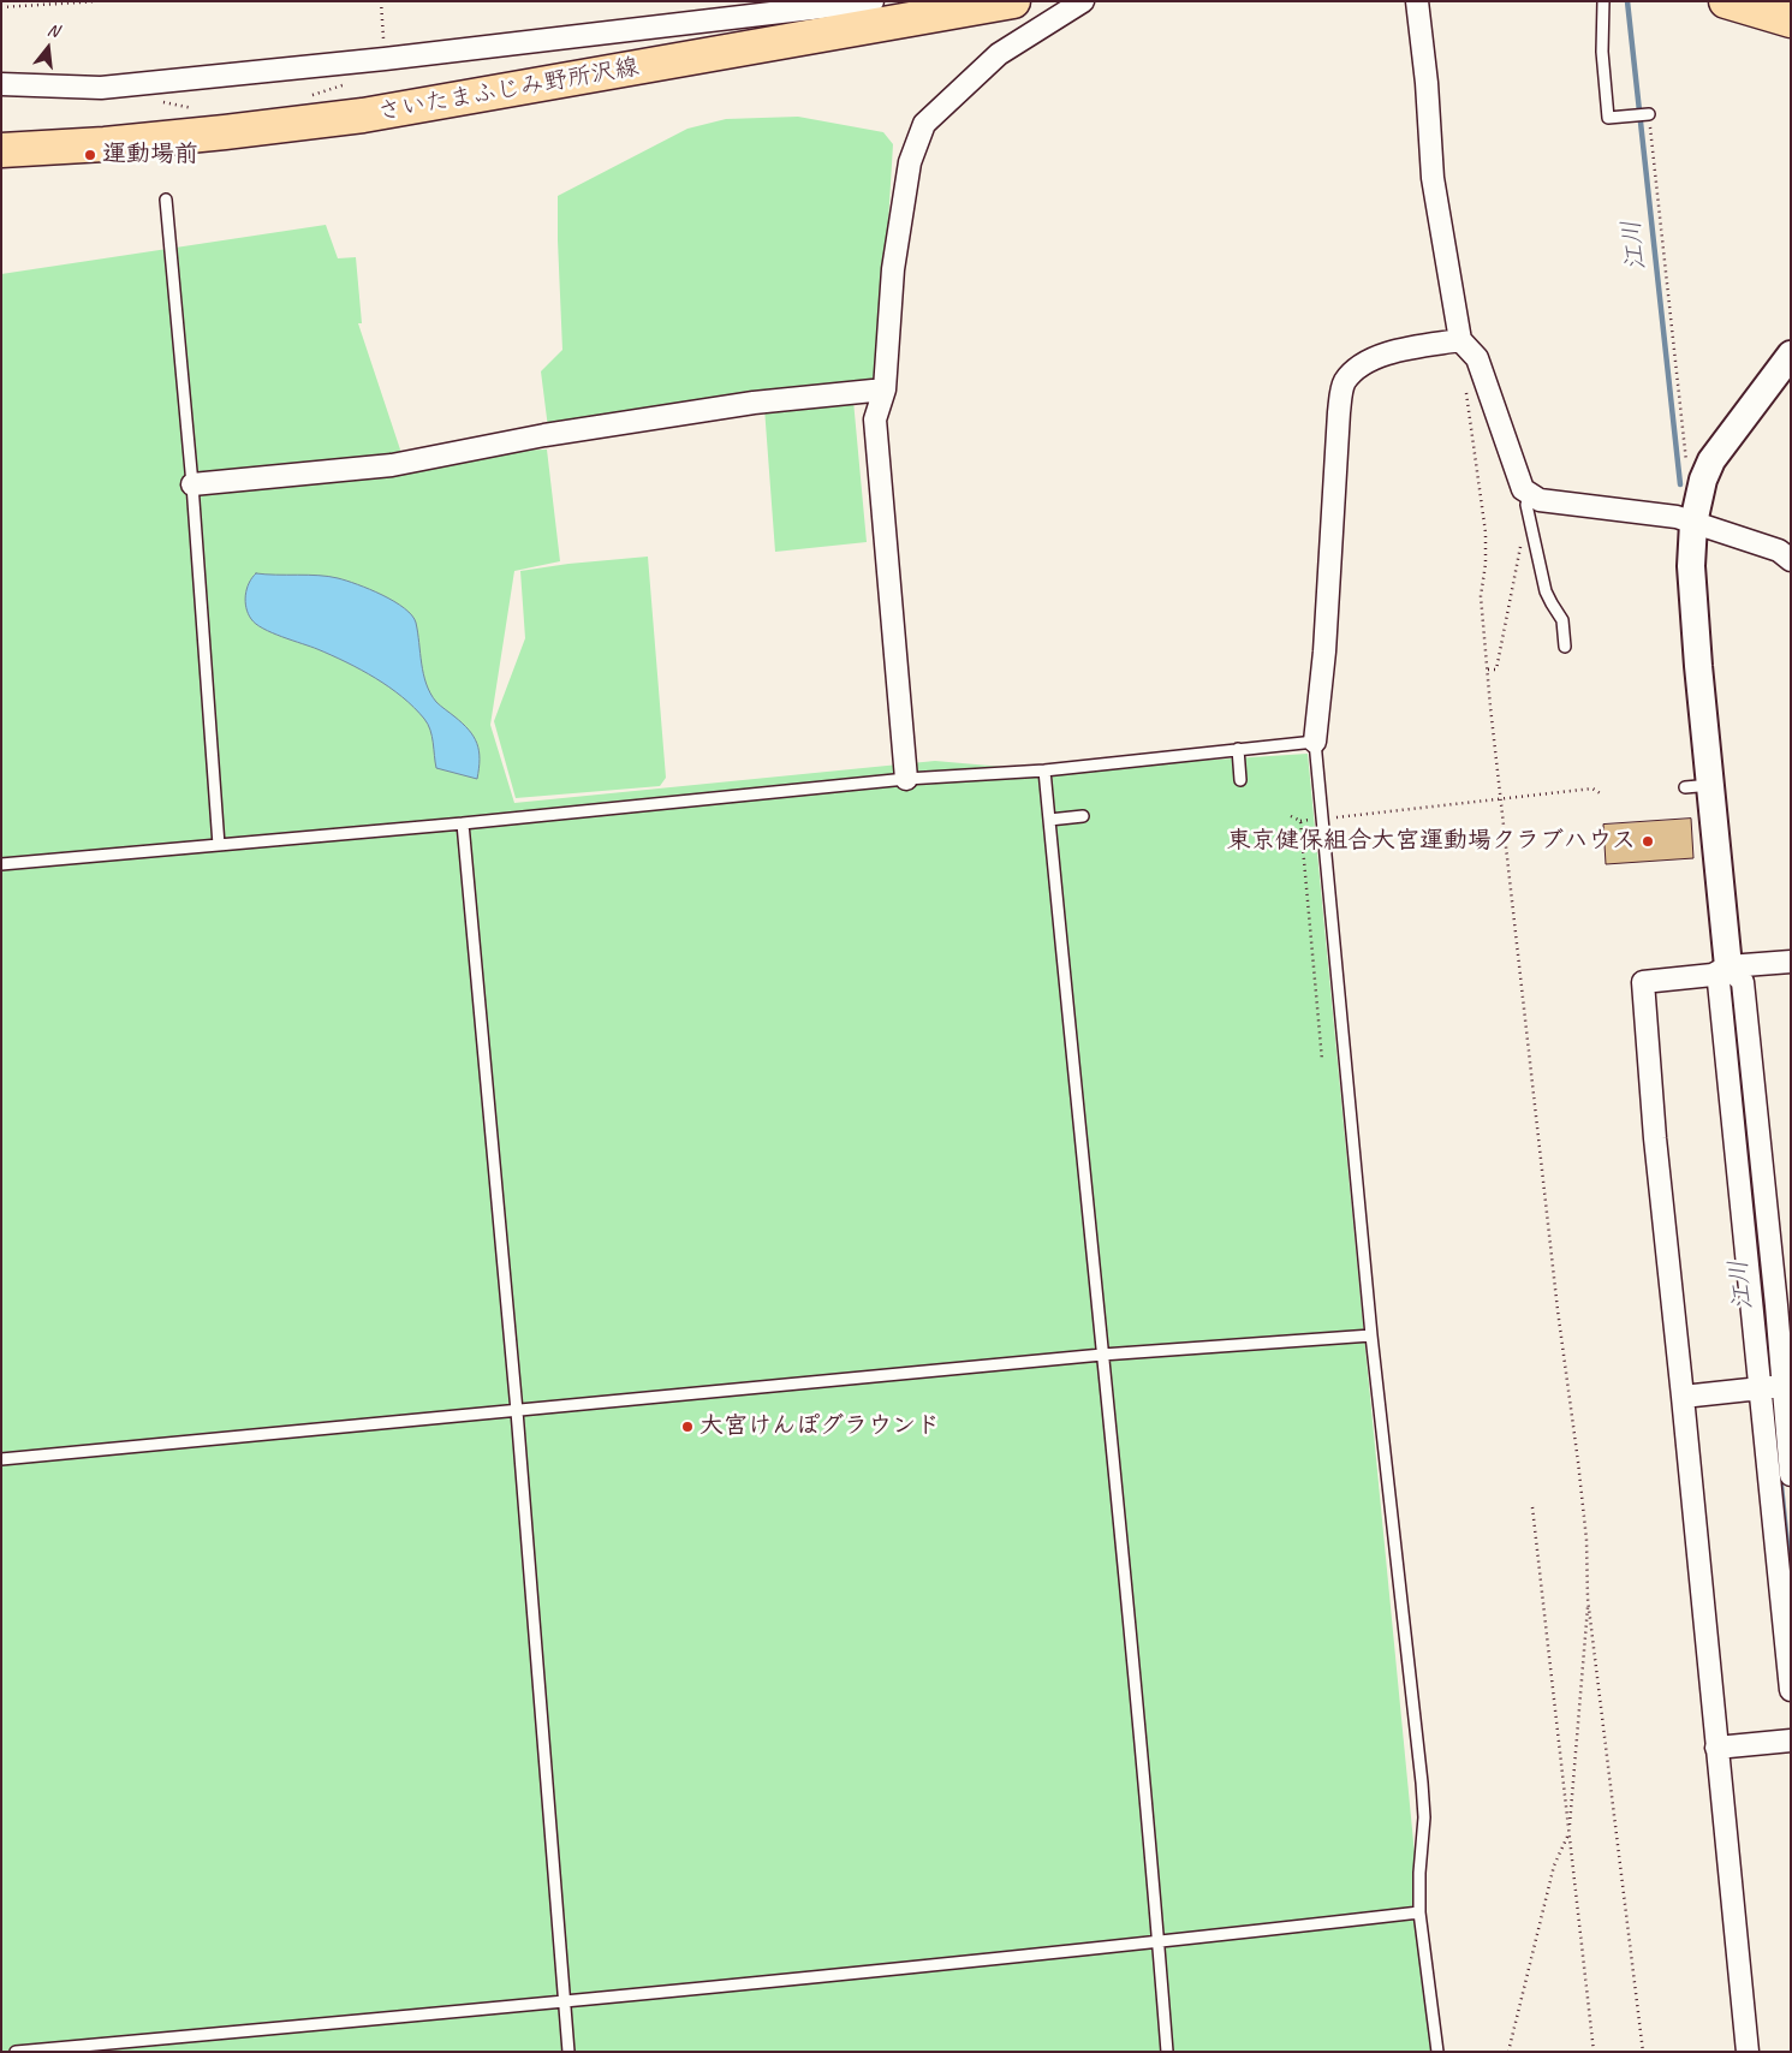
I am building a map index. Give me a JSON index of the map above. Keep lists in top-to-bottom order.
{
  "streets": {
    "main road": ["さいたまふじみ野所沢線"]
  },
  "water": ["江川"],
  "places": ["運動場前", "東京健保組合大宮運動場クラブハウス", "大宮けんぽグラウンド"],
  "north": "top"
}
